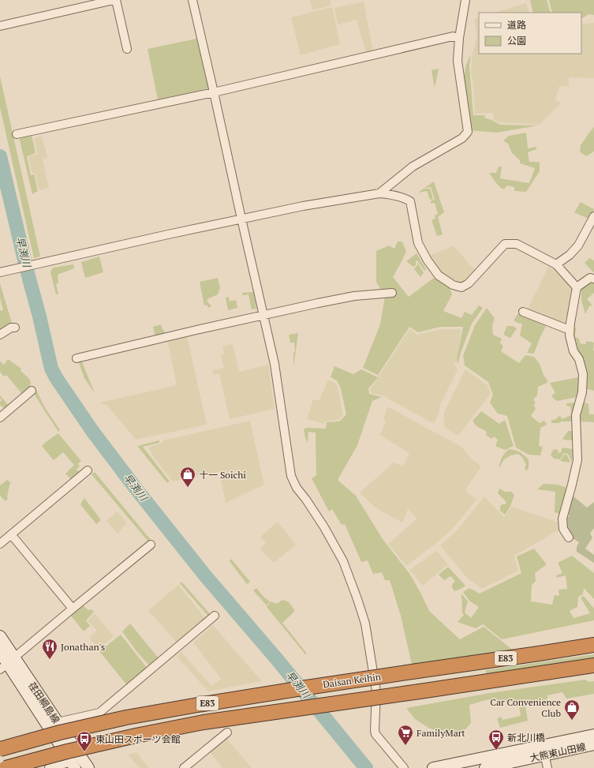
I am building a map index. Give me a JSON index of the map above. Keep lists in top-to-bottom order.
{
  "streets": {
    "highway": ["E83", "Daisan Keihin"],
    "main road": ["荏田綱島線", "大熊東山田線"]
  },
  "water": ["早渕川"],
  "places": {
    "shop": ["十一 Soichi", "Car Convenience Club"],
    "restaurant": ["Jonathan's"],
    "supermarket": ["FamilyMart"],
    "bus stop": ["新北川橋", "東山田スポーツ会館"]
  },
  "legend": ["道路", "公園"]
}
